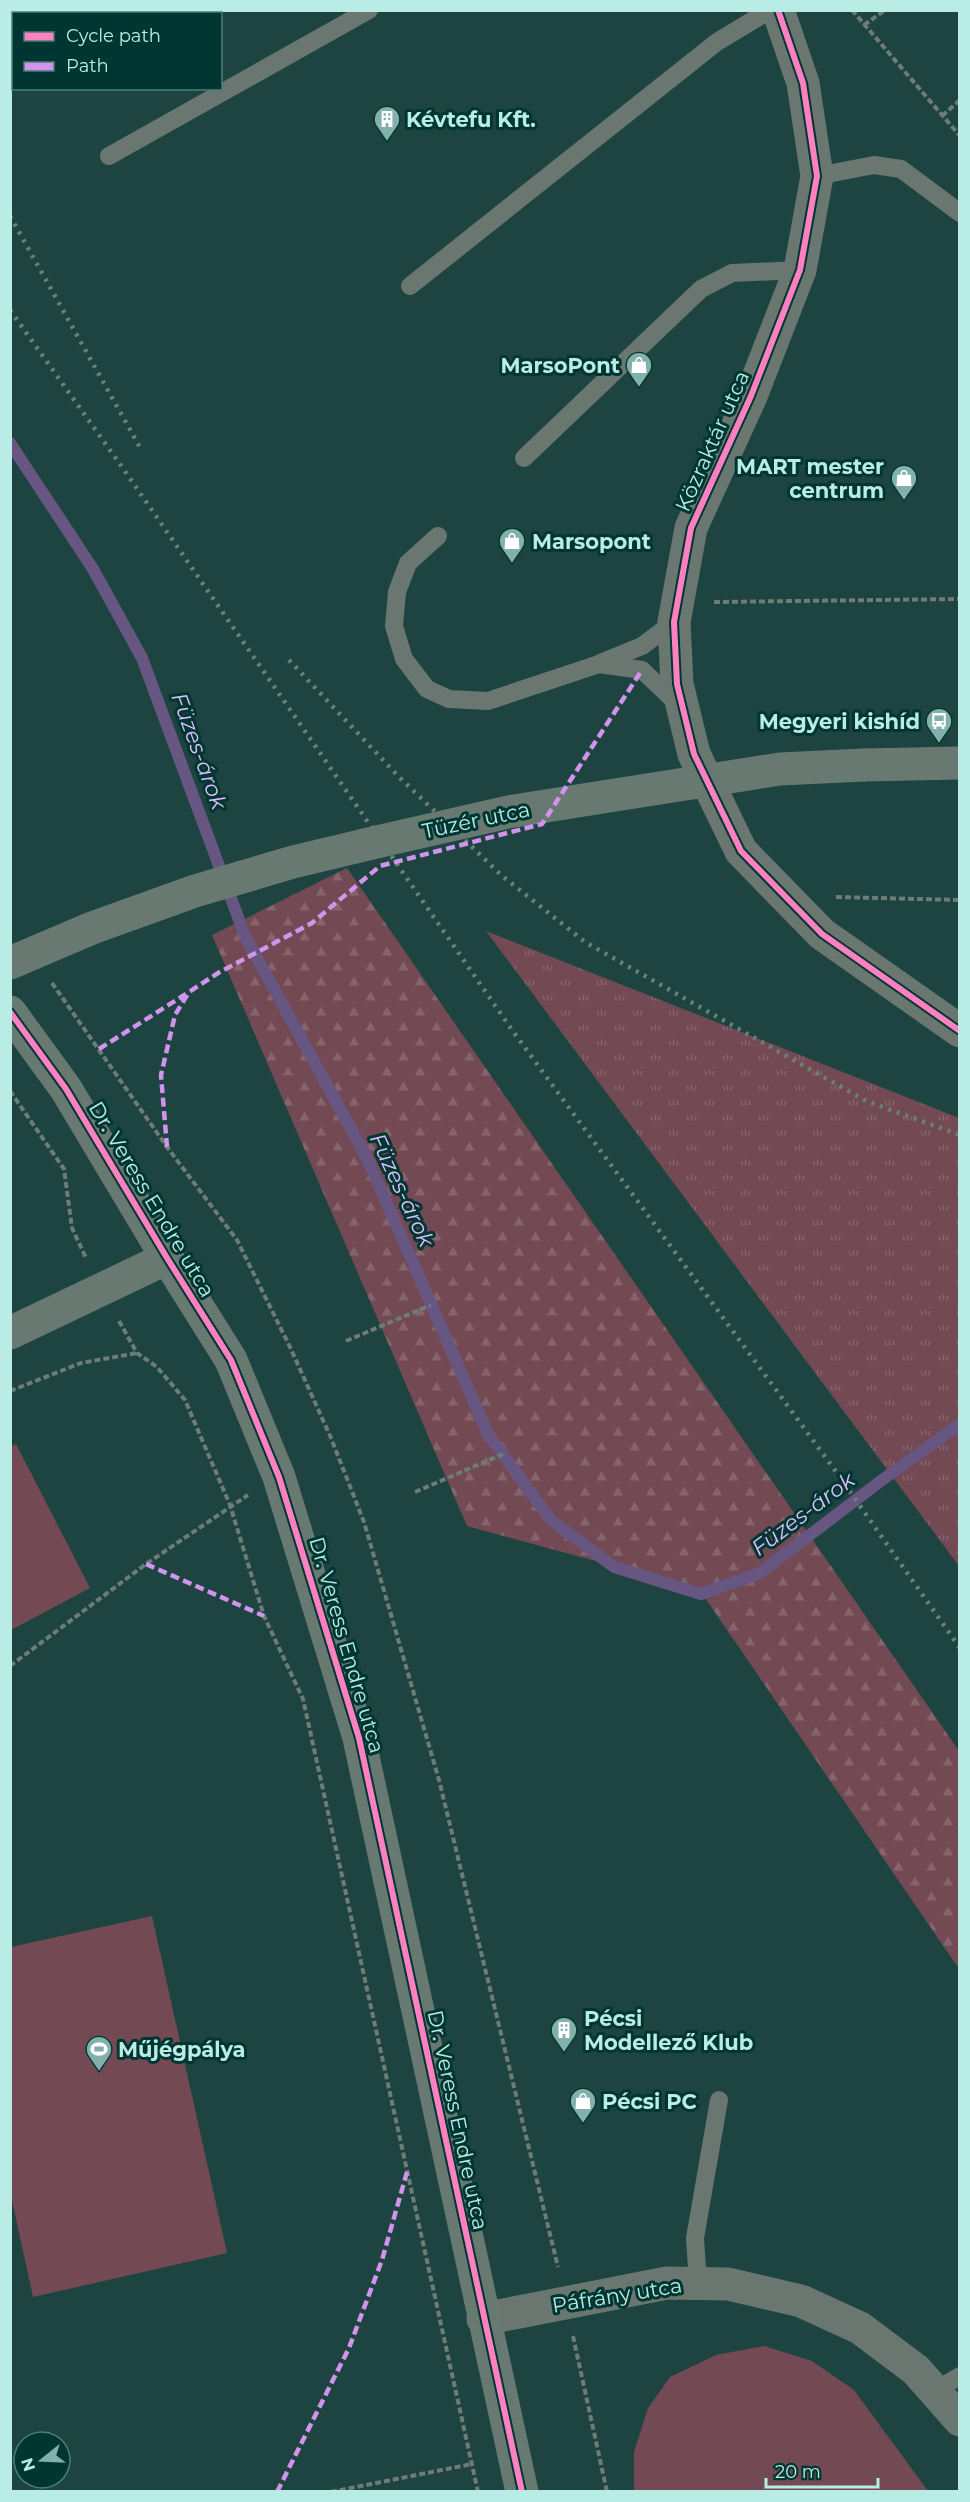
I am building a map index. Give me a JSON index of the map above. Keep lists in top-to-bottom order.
{
  "streets": {
    "street": [
      "Közraktár utca",
      "Tüzér utca",
      "Dr. Veress Endre utca",
      "Páfrány utca"
    ]
  },
  "crossings": [
    ["Dr. Veress Endre utca", "Páfrány utca"]
  ],
  "water": ["Füzes-árok"],
  "places": {
    "building": ["Kévtefu Kft.", "Pécsi Modellező Klub"],
    "shop": [
      "MarsoPont",
      "MART mester centrum",
      "Marsopont",
      "Pécsi PC"
    ],
    "bus stop": ["Megyeri kishíd"],
    "sports": ["Műjégpálya"]
  },
  "legend": ["Cycle path", "Path"],
  "scale_bar": "20 m",
  "north": "left"
}
